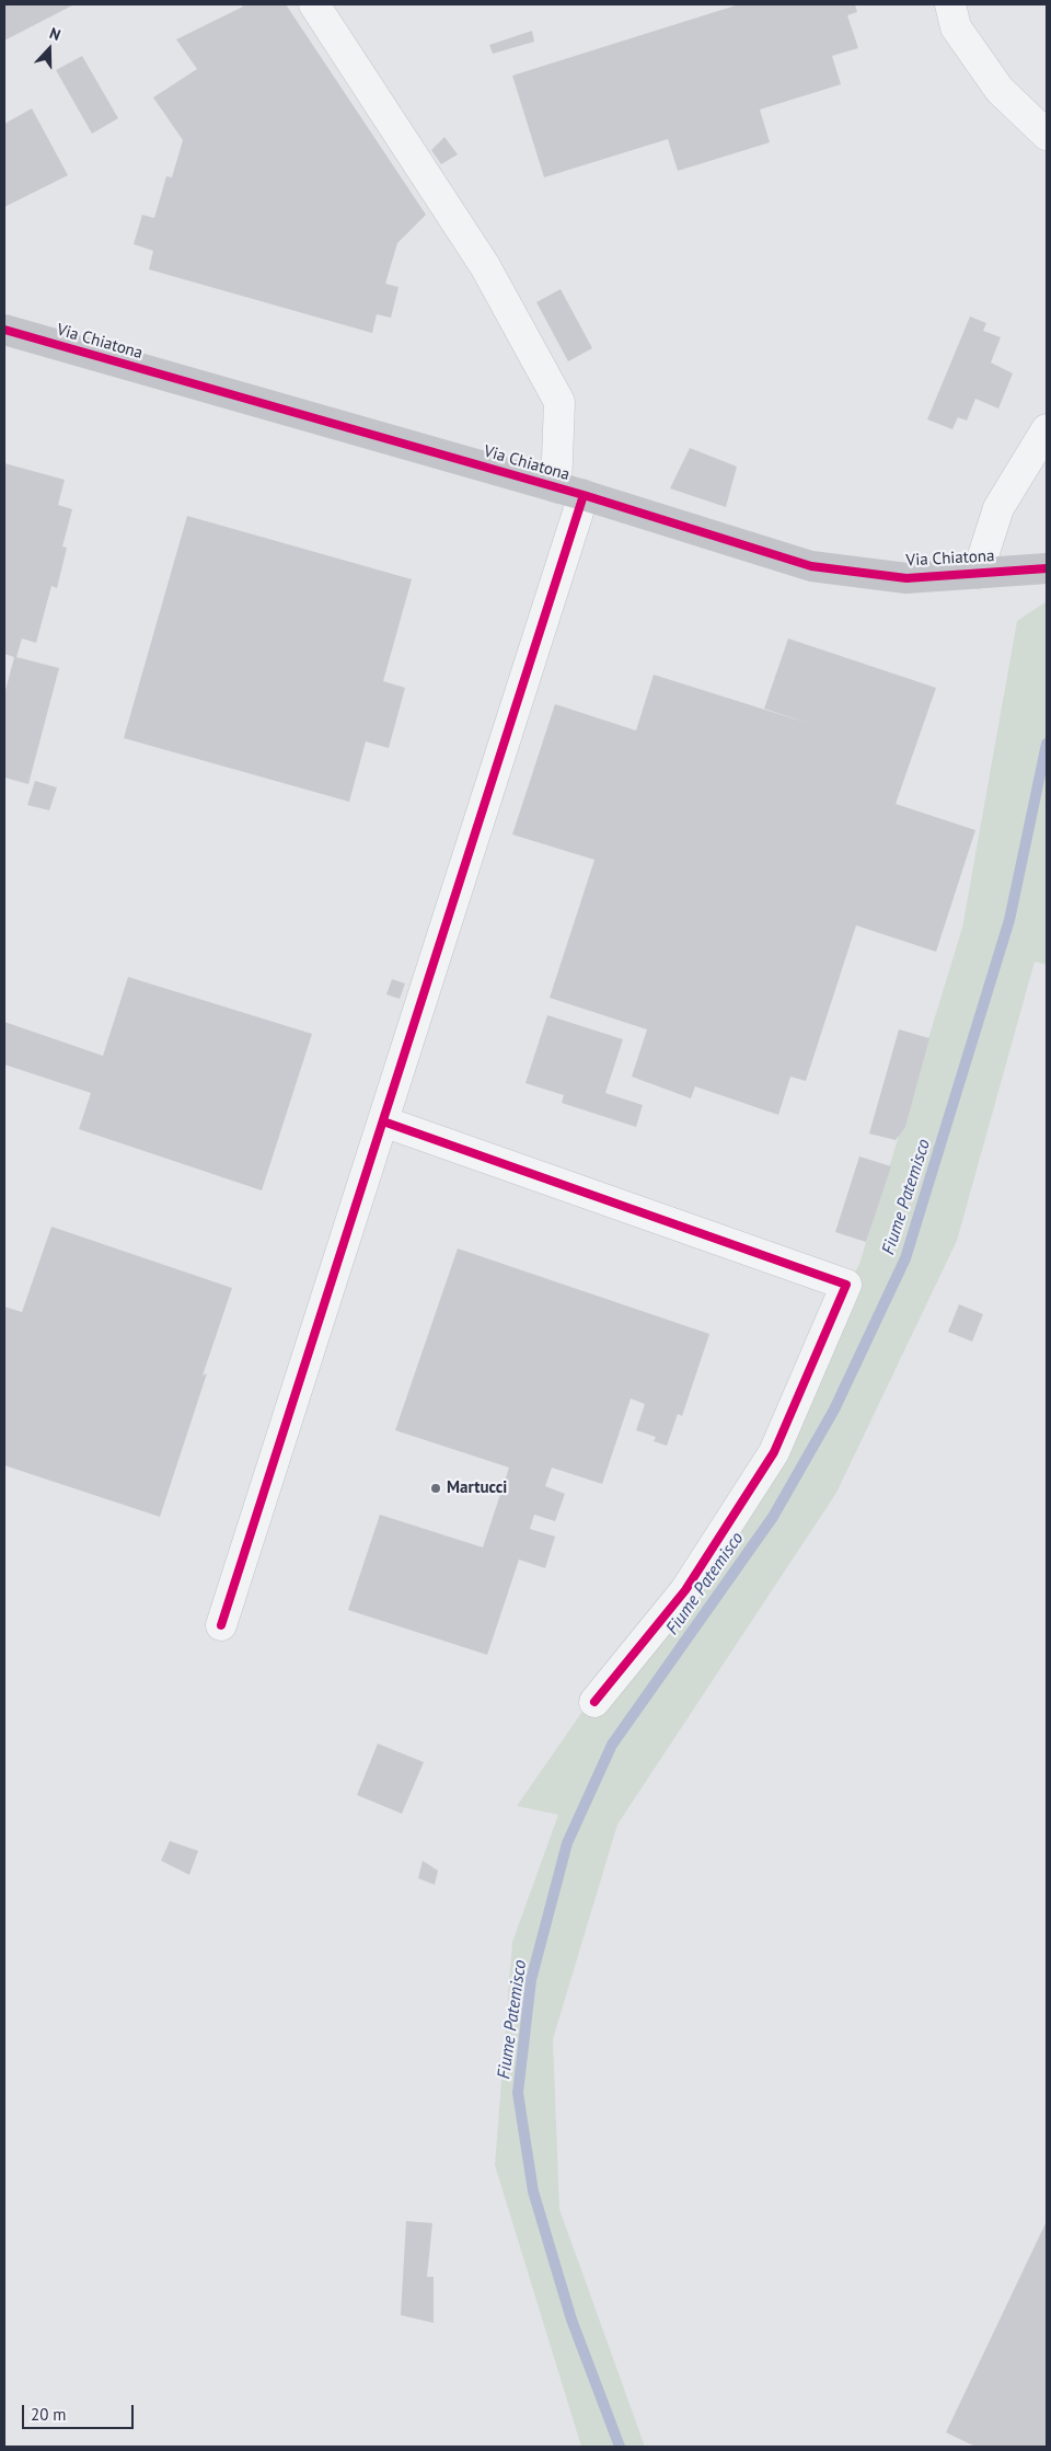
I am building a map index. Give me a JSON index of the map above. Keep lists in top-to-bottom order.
{
  "streets": {
    "main road": ["Via Chiatona"]
  },
  "water": ["Fiume Patemisco"],
  "places": ["Martucci"],
  "scale_bar": "20 m",
  "north": "top"
}
